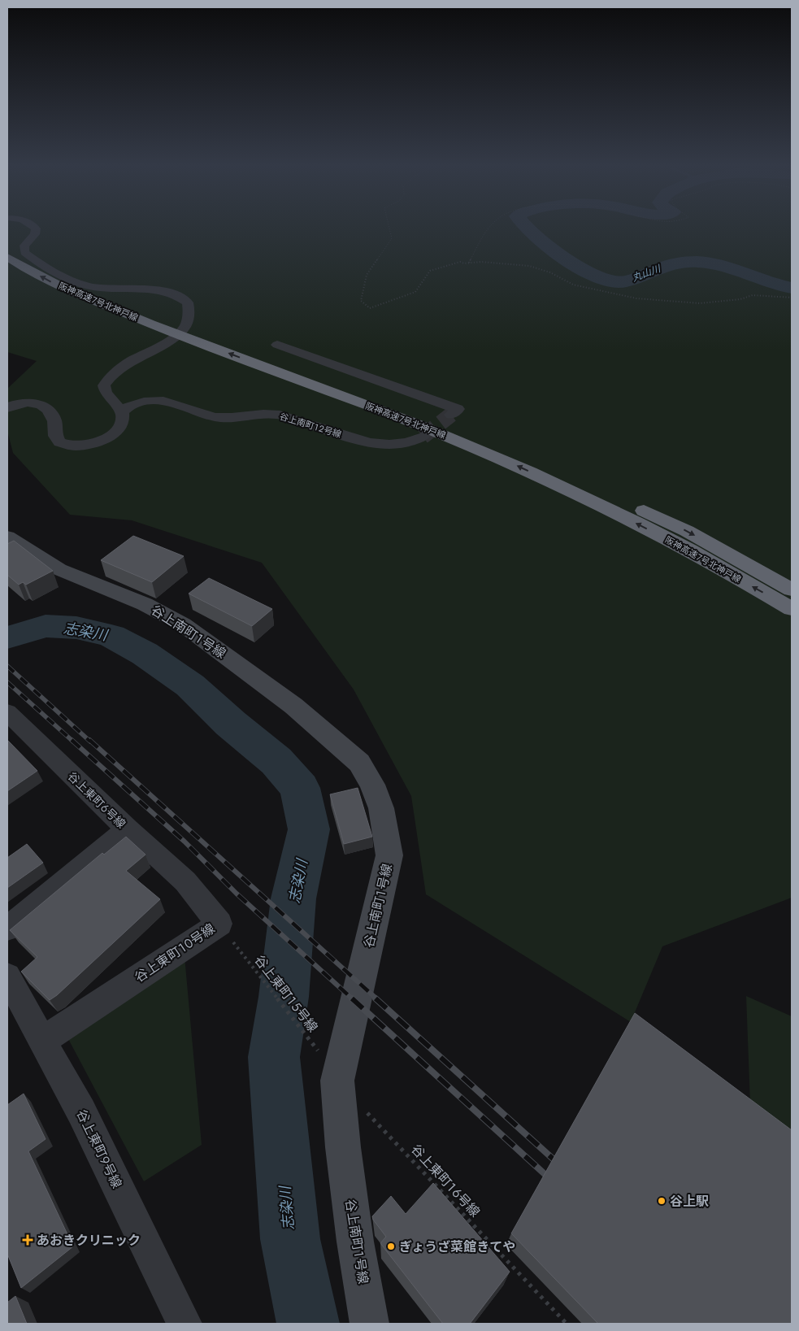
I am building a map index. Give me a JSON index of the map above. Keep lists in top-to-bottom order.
{
  "streets": {
    "highway": ["阪神高速7号北神戸線"],
    "street": [
      "谷上南町１２号線",
      "谷上南町１号線",
      "谷上東町６号線",
      "谷上東町１０号線",
      "谷上東町９号線"
    ],
    "path": ["谷上東町１５号線", "谷上東町１６号線"]
  },
  "crossings": [
    ["谷上南町１号線", "谷上東町１５号線"],
    ["谷上東町６号線", "谷上東町１０号線"],
    ["谷上東町１０号線", "谷上東町９号線"]
  ],
  "water": ["丸山川", "志染川"],
  "places": {
    "other": ["谷上駅", "ぎょうざ菜館きてや"],
    "health": ["あおきクリニック"]
  }
}
